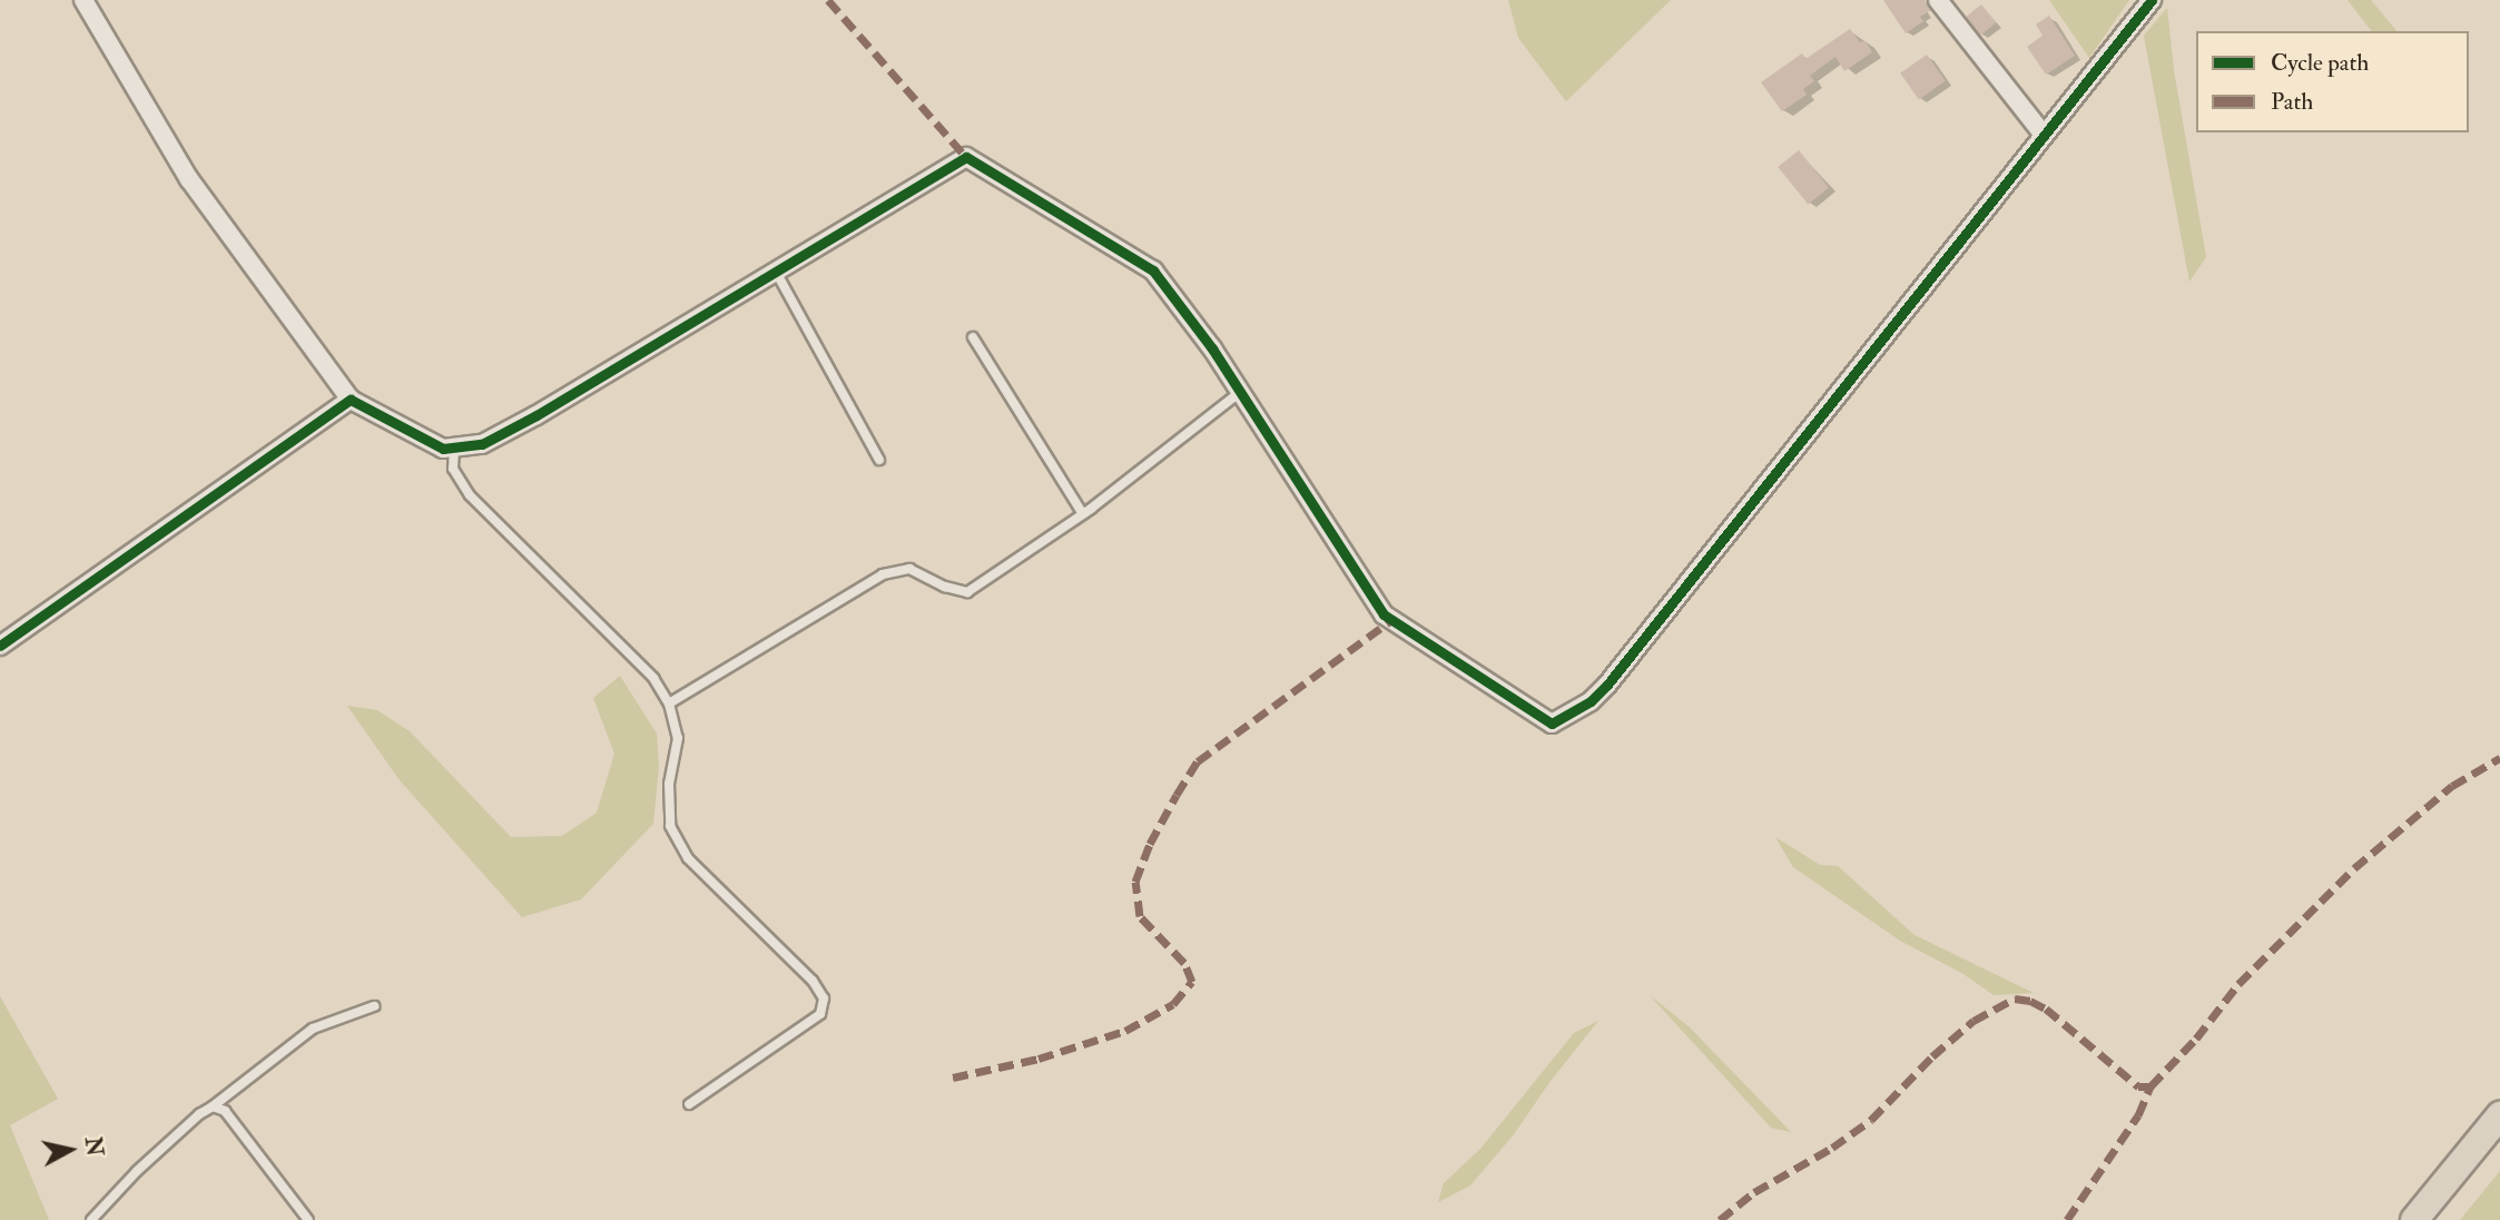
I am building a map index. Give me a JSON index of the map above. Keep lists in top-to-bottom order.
{
  "legend": ["Cycle path", "Path"],
  "north": "right"
}
